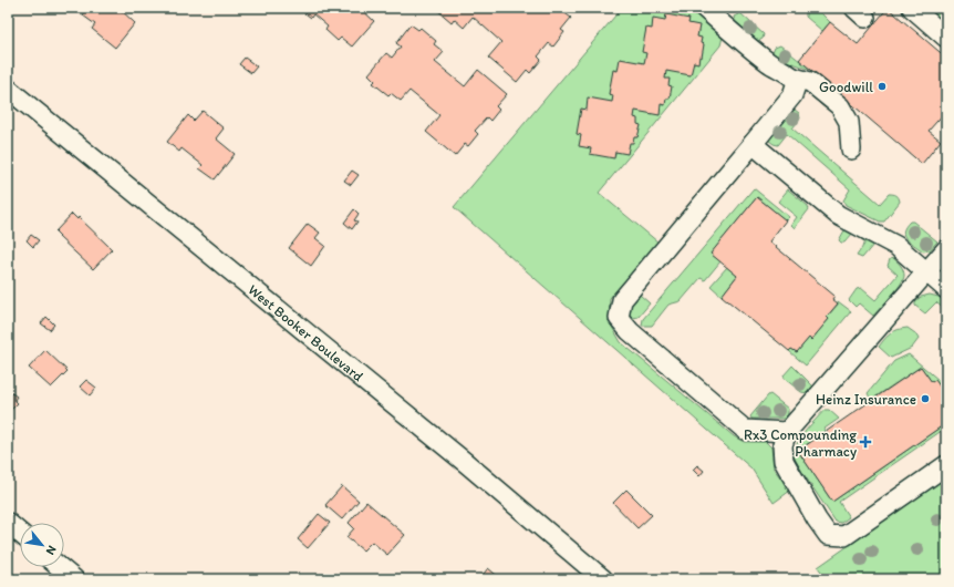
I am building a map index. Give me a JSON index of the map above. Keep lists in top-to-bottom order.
{
  "streets": {
    "street": ["West Booker Boulevard"]
  },
  "places": {
    "other": ["Goodwill", "Heinz Insurance"],
    "health": ["Rx3 Compounding Pharmacy"]
  },
  "north": "bottom right"
}
